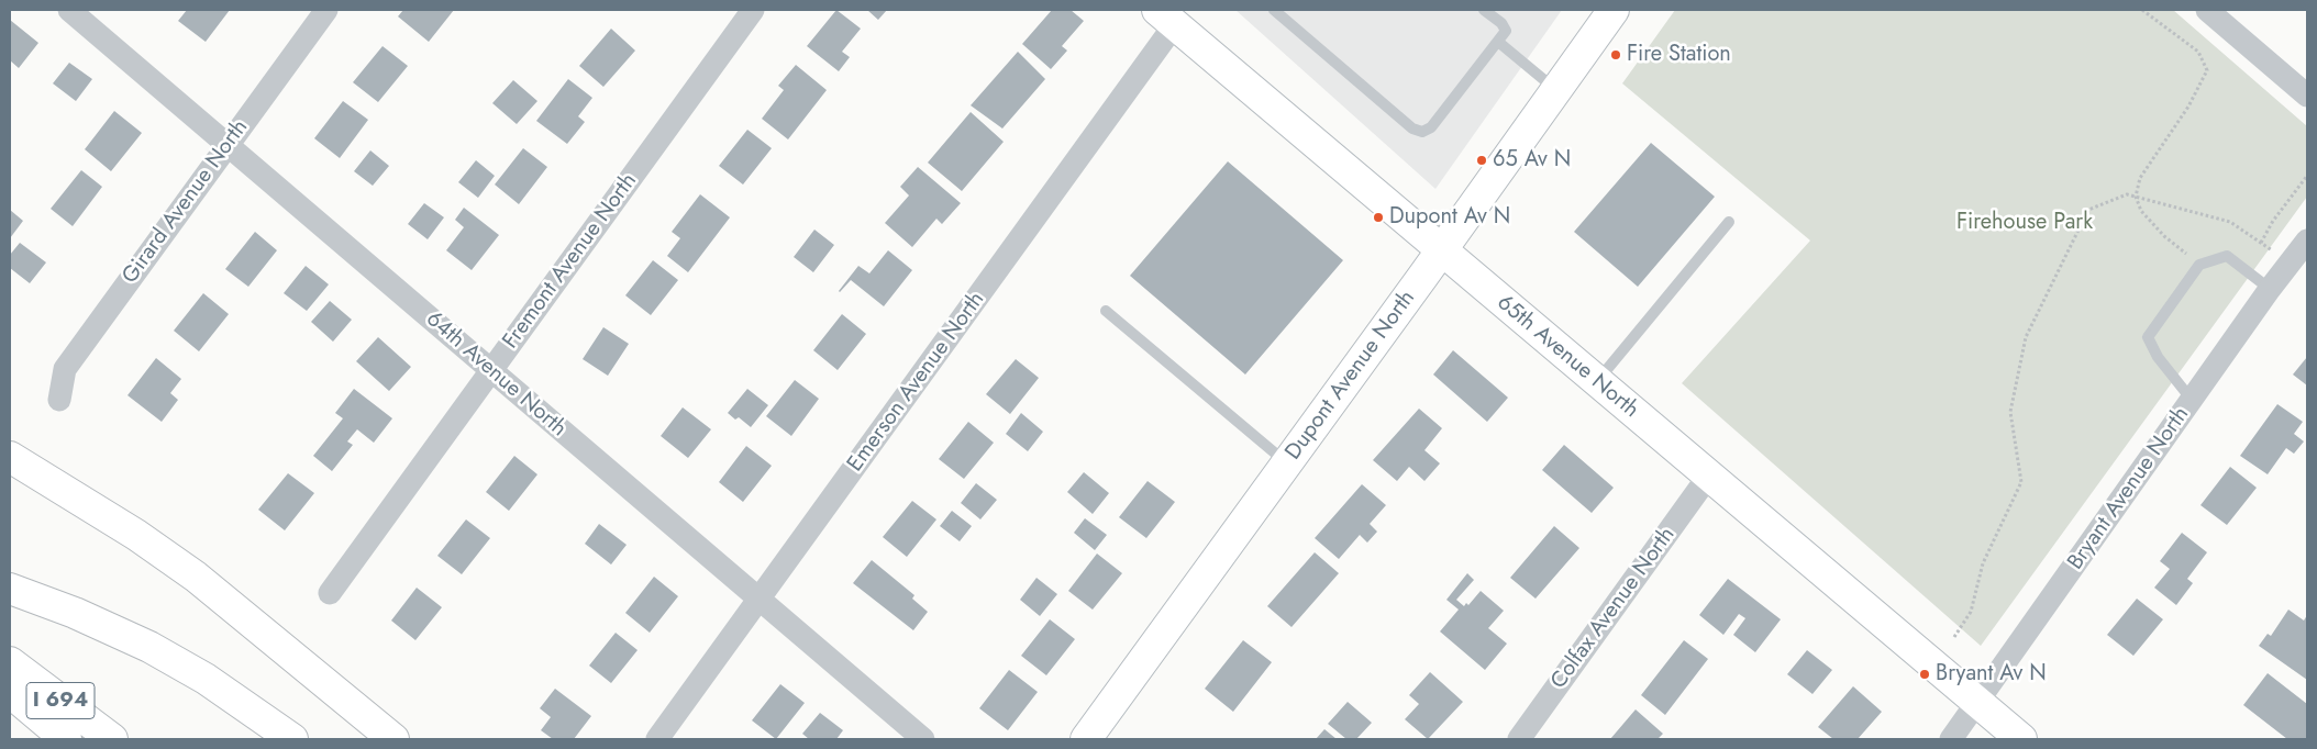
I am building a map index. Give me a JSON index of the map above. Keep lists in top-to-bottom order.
{
  "streets": {
    "main road": ["65th Avenue North", "Dupont Avenue North", "I 694"],
    "street": [
      "Girard Avenue North",
      "Fremont Avenue North",
      "64th Avenue North",
      "Emerson Avenue North",
      "Bryant Avenue North",
      "Colfax Avenue North"
    ]
  },
  "crossings": [
    ["Girard Avenue North", "64th Avenue North"],
    ["Fremont Avenue North", "64th Avenue North"],
    ["65th Avenue North", "Dupont Avenue North"],
    ["65th Avenue North", "Emerson Avenue North"],
    ["65th Avenue North", "Bryant Avenue North"],
    ["65th Avenue North", "Colfax Avenue North"],
    ["64th Avenue North", "Emerson Avenue North"]
  ],
  "parks": ["Firehouse Park"],
  "places": [
    "Fire Station",
    "65 Av N",
    "Dupont Av N",
    "Bryant Av N"
  ]
}
